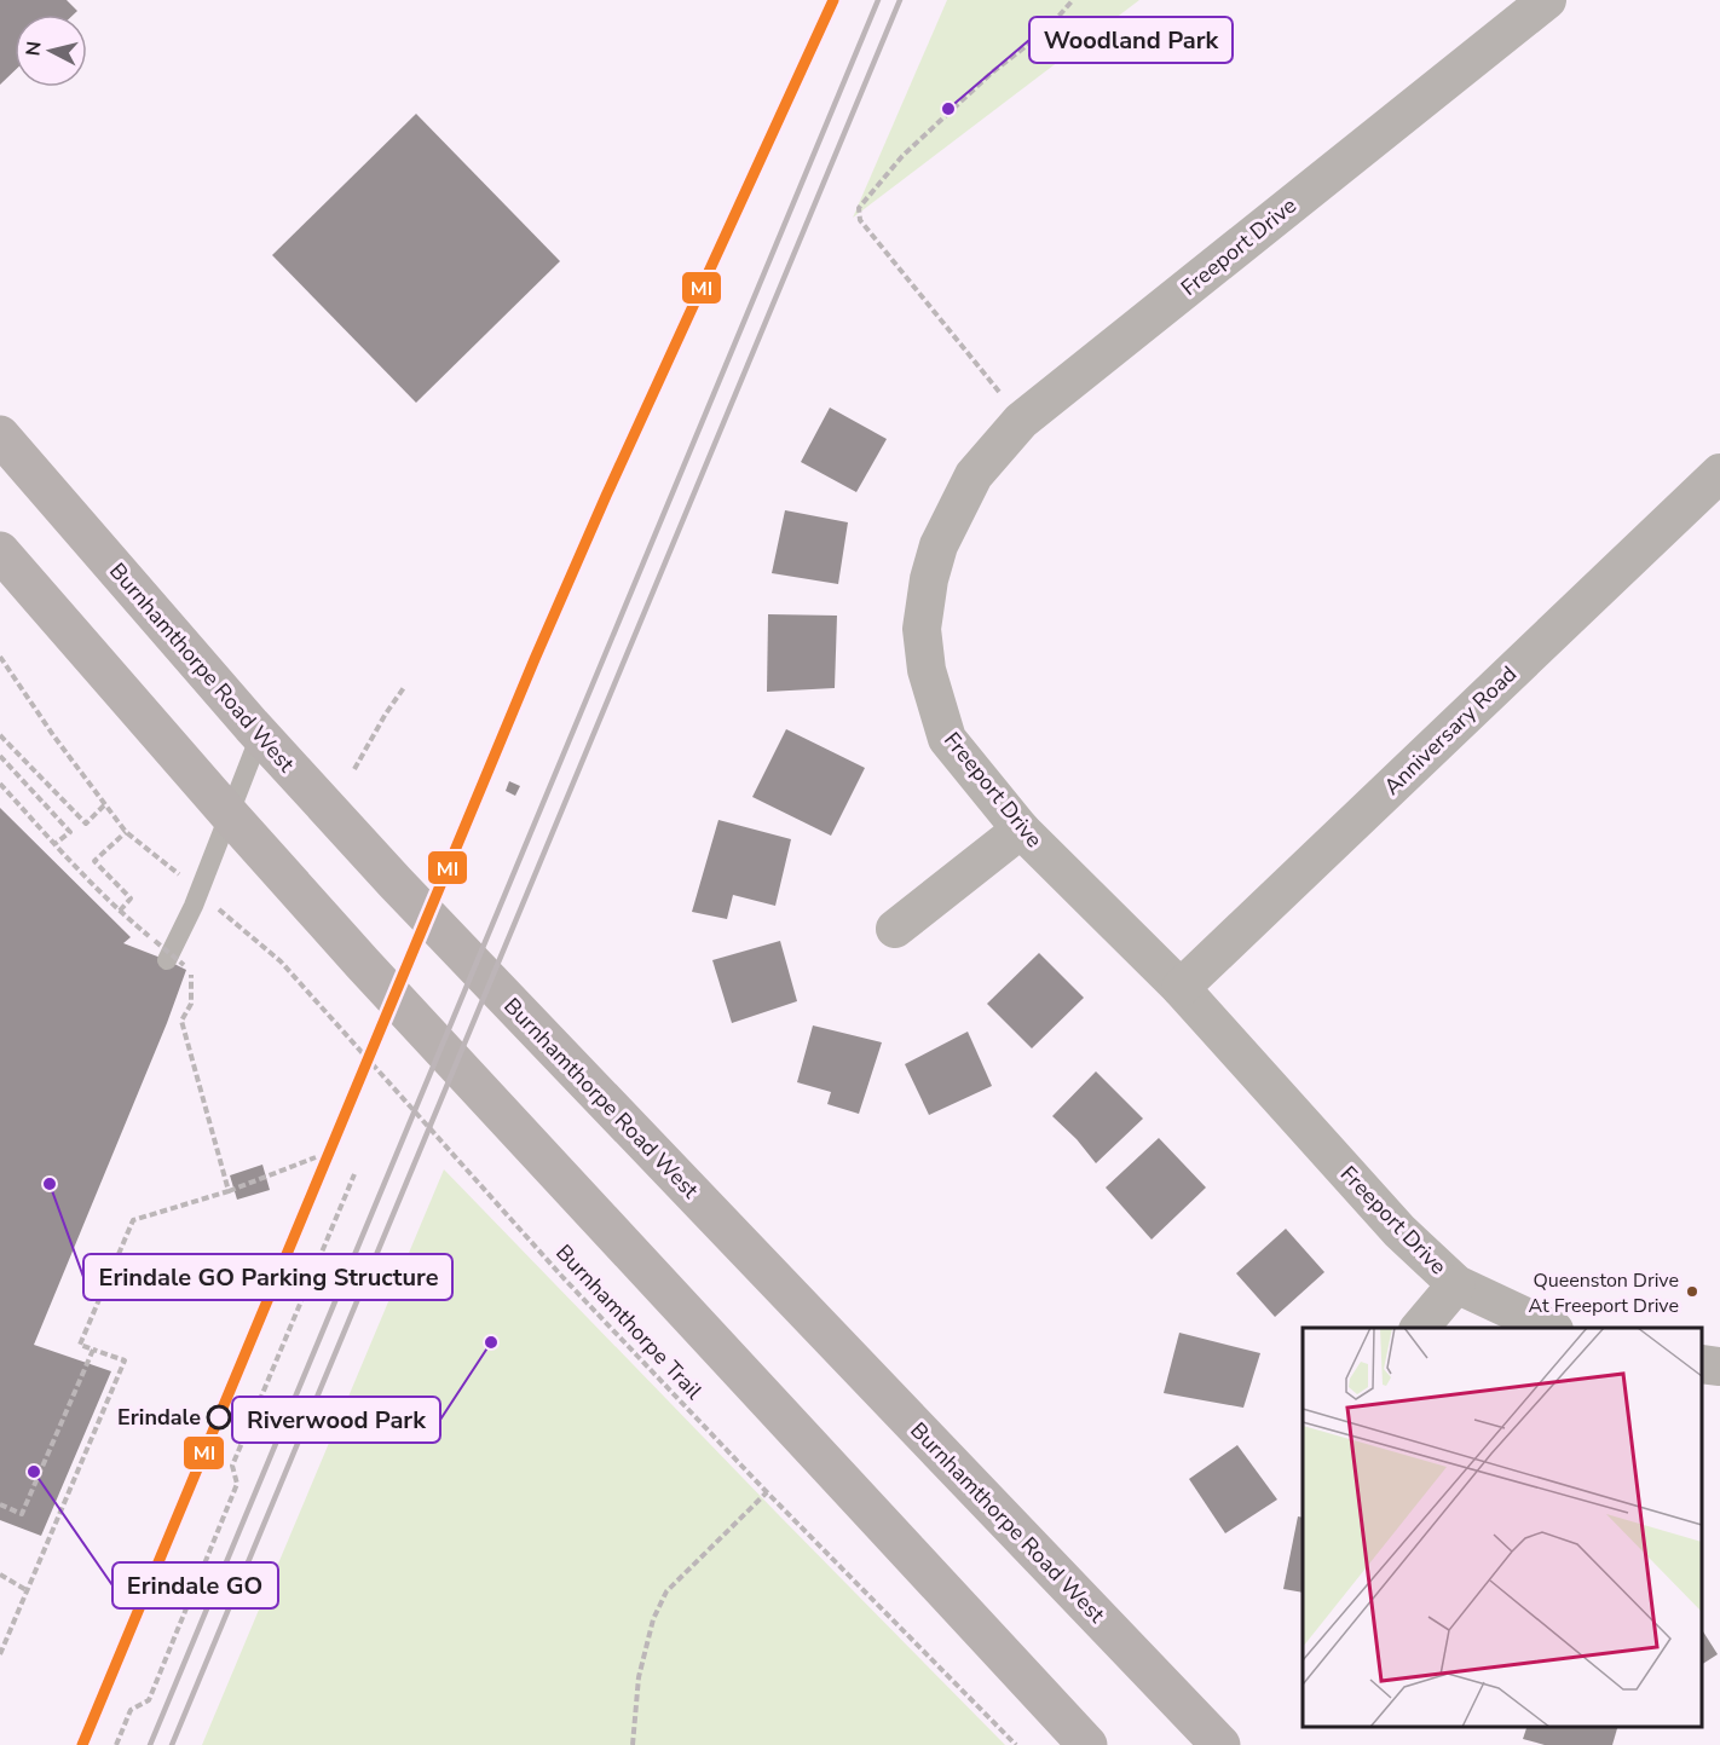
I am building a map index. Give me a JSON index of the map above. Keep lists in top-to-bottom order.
{
  "streets": {
    "main road": ["Burnhamthorpe Road West"],
    "street": ["Freeport Drive", "Anniversary Road"],
    "path": ["Burnhamthorpe Trail"]
  },
  "crossings": [
    ["Freeport Drive", "Anniversary Road"]
  ],
  "places": [
    "Woodland Park",
    "Erindale GO Parking Structure",
    "Queenston Drive At Freeport Drive",
    "Riverwood Park",
    "Erindale",
    "Erindale GO"
  ],
  "lines": ["transit line MI"],
  "north": "left"
}
